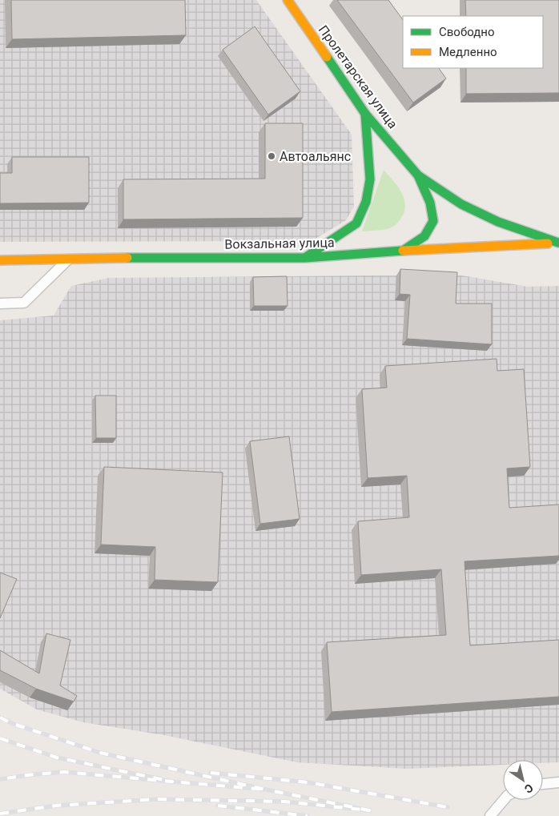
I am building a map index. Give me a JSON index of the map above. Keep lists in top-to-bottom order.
{
  "streets": {
    "main road": ["Пролетарская улица", "Вокзальная улица"]
  },
  "crossings": [
    ["Пролетарская улица", "Вокзальная улица"]
  ],
  "places": ["Автоальянс"],
  "legend": ["Свободно", "Медленно"],
  "north": "bottom right"
}
